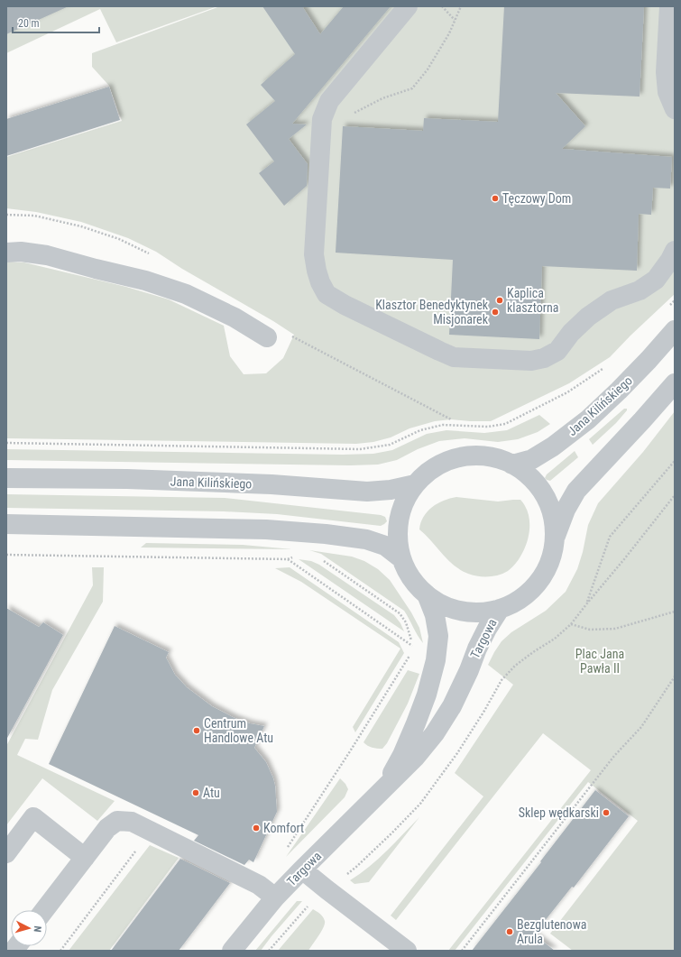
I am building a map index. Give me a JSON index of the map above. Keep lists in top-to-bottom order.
{
  "streets": {
    "street": ["Jana Kilińskiego", "Targowa"]
  },
  "parks": ["Plac Jana Pawła II"],
  "places": [
    "Tęczowy Dom",
    "Kaplica klasztorna",
    "Klasztor Benedyktynek Misjonarek",
    "Centrum Handlowe Atu",
    "Atu",
    "Sklep wędkarski",
    "Komfort",
    "Bezglutenowa Arula"
  ],
  "scale_bar": "20 m",
  "north": "right"
}
